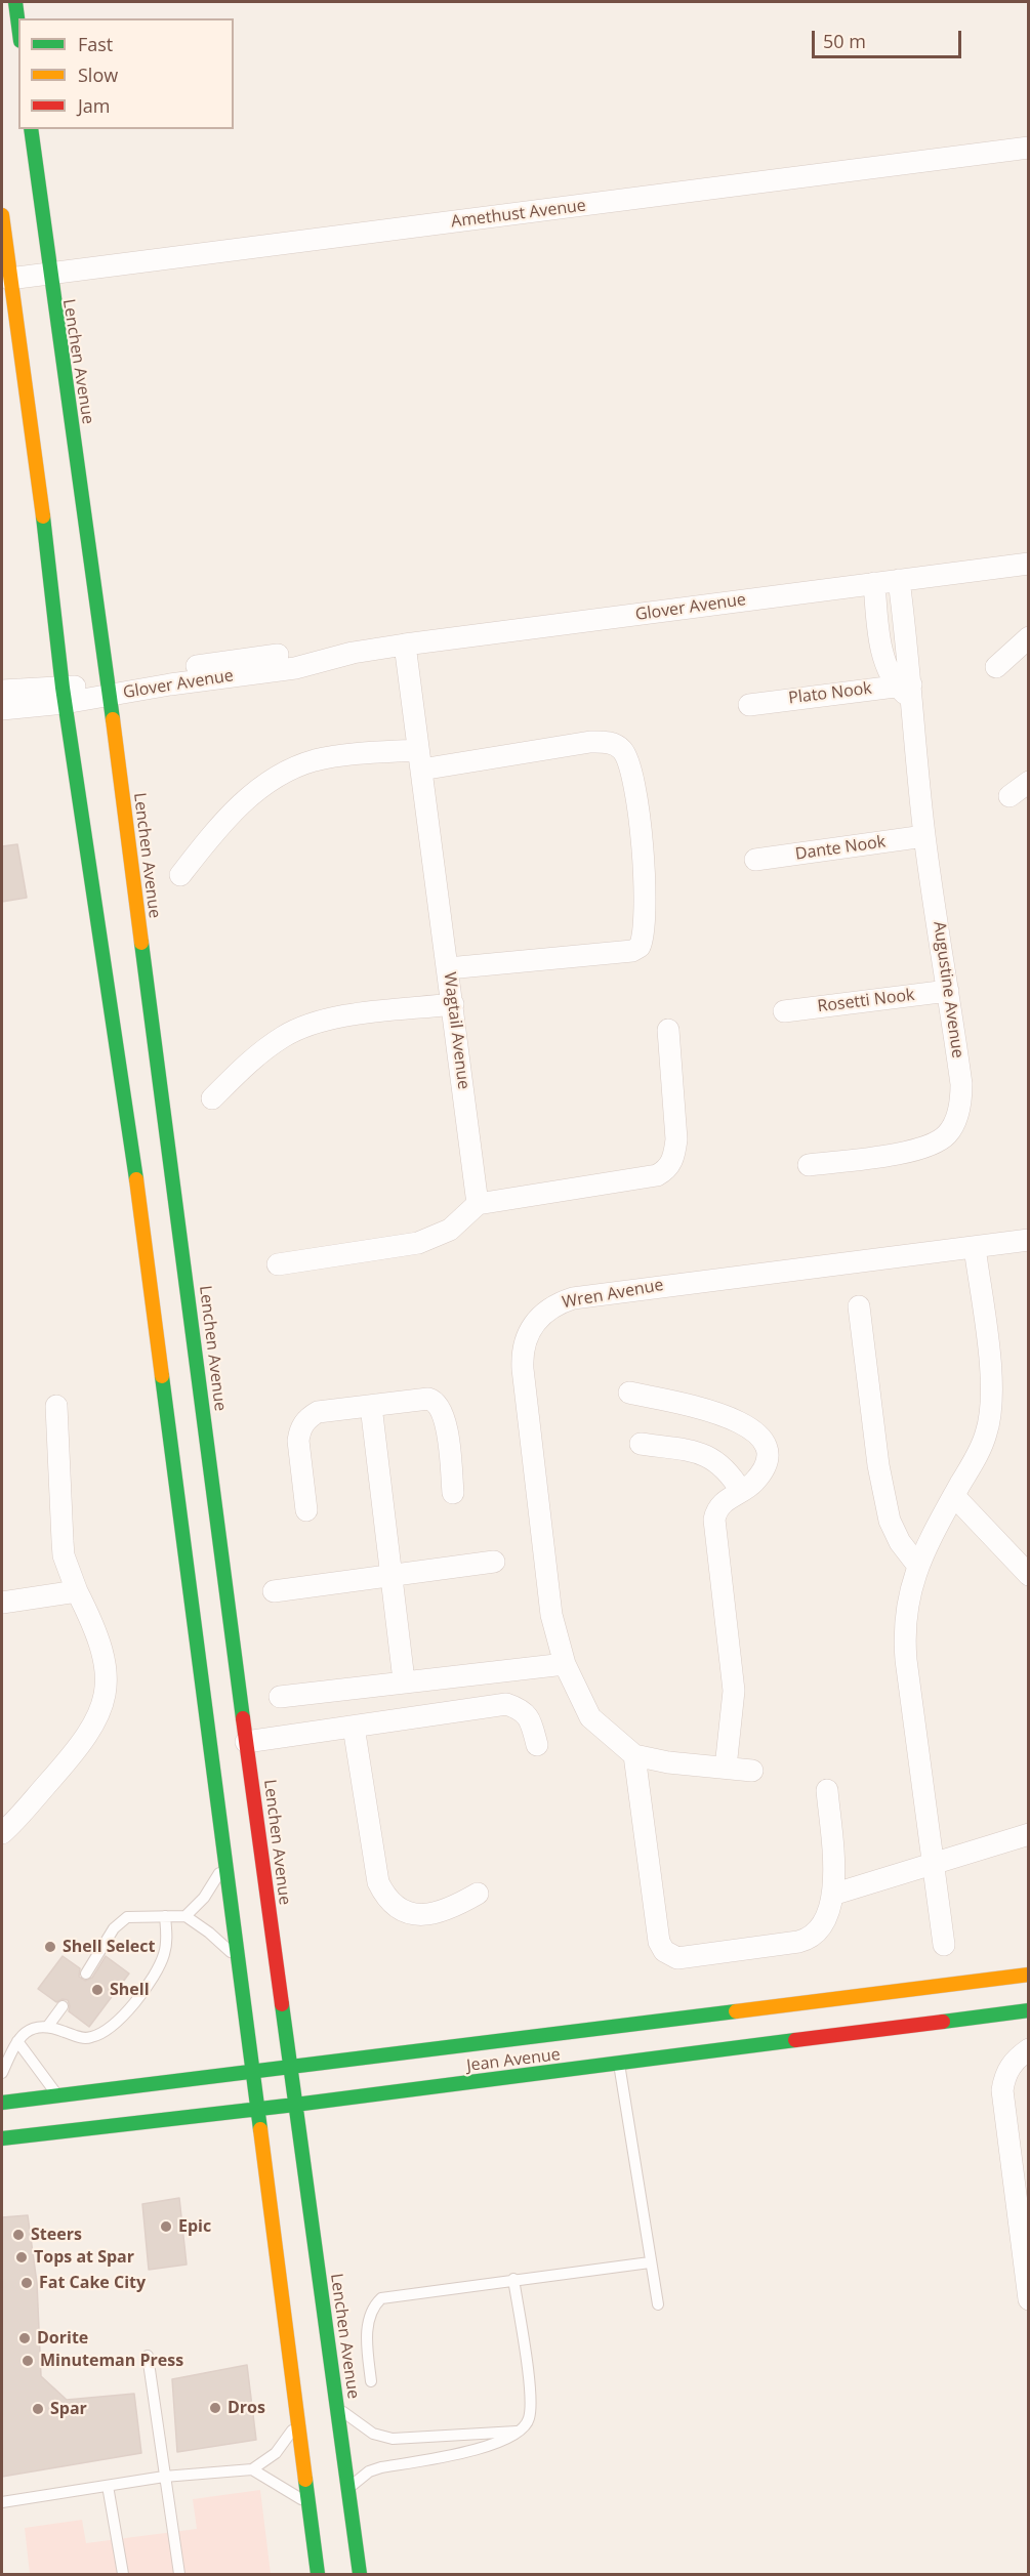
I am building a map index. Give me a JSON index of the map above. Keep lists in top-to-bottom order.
{
  "streets": {
    "main road": ["Lenchen Avenue", "Jean Avenue"],
    "street": [
      "Amethust Avenue",
      "Glover Avenue",
      "Plato Nook",
      "Dante Nook",
      "Augustine Avenue",
      "Rosetti Nook",
      "Wagtail Avenue",
      "Wren Avenue"
    ]
  },
  "crossings": [
    ["Amethust Avenue", "Lenchen Avenue"],
    ["Lenchen Avenue", "Glover Avenue"],
    ["Lenchen Avenue", "Jean Avenue"],
    ["Glover Avenue", "Augustine Avenue"],
    ["Glover Avenue", "Wagtail Avenue"],
    ["Plato Nook", "Augustine Avenue"],
    ["Dante Nook", "Augustine Avenue"],
    ["Augustine Avenue", "Rosetti Nook"]
  ],
  "places": [
    "Shell Select",
    "Shell",
    "Epic",
    "Steers",
    "Tops at Spar",
    "Fat Cake City",
    "Dorite",
    "Minuteman Press",
    "Dros",
    "Spar"
  ],
  "legend": ["Fast", "Slow", "Jam"],
  "scale_bar": "50 m"
}
